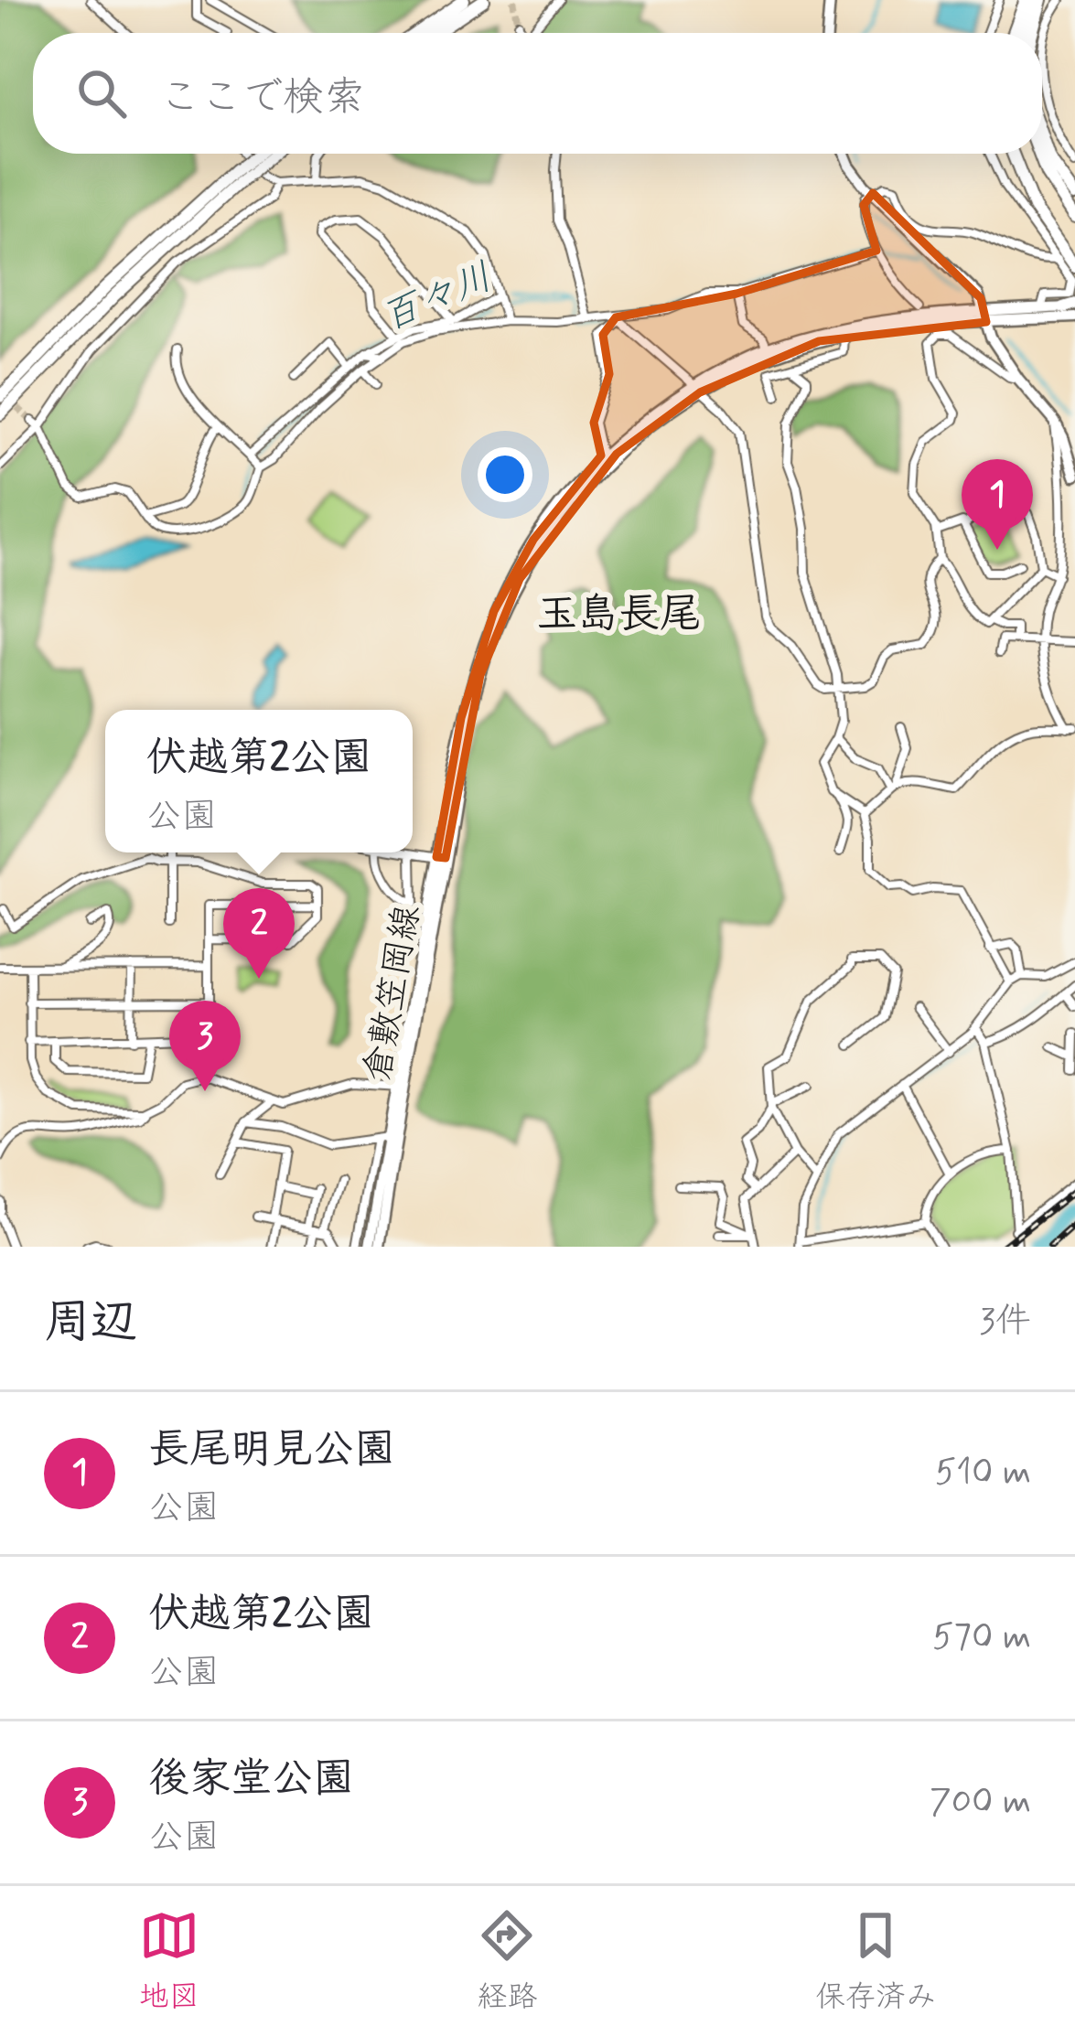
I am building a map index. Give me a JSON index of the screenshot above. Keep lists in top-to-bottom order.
{
  "streets": {
    "main road": ["倉敷笠岡線"]
  },
  "districts": ["玉島長尾"],
  "water": ["百々川"],
  "page": {
    "search": "ここで検索",
    "pins": ["1", "2", "3"],
    "popup": ["伏越第2公園", "公園"],
    "heading": ["周辺", "3件"],
    "list": [
      {
        "mark": "1",
        "name": "長尾明見公園",
        "note": "公園",
        "value": "510 m"
      },
      {
        "mark": "2",
        "name": "伏越第2公園",
        "note": "公園",
        "value": "570 m"
      },
      {
        "mark": "3",
        "name": "後家堂公園",
        "note": "公園",
        "value": "700 m"
      }
    ],
    "nav": ["地図", "経路", "保存済み"]
  }
}
